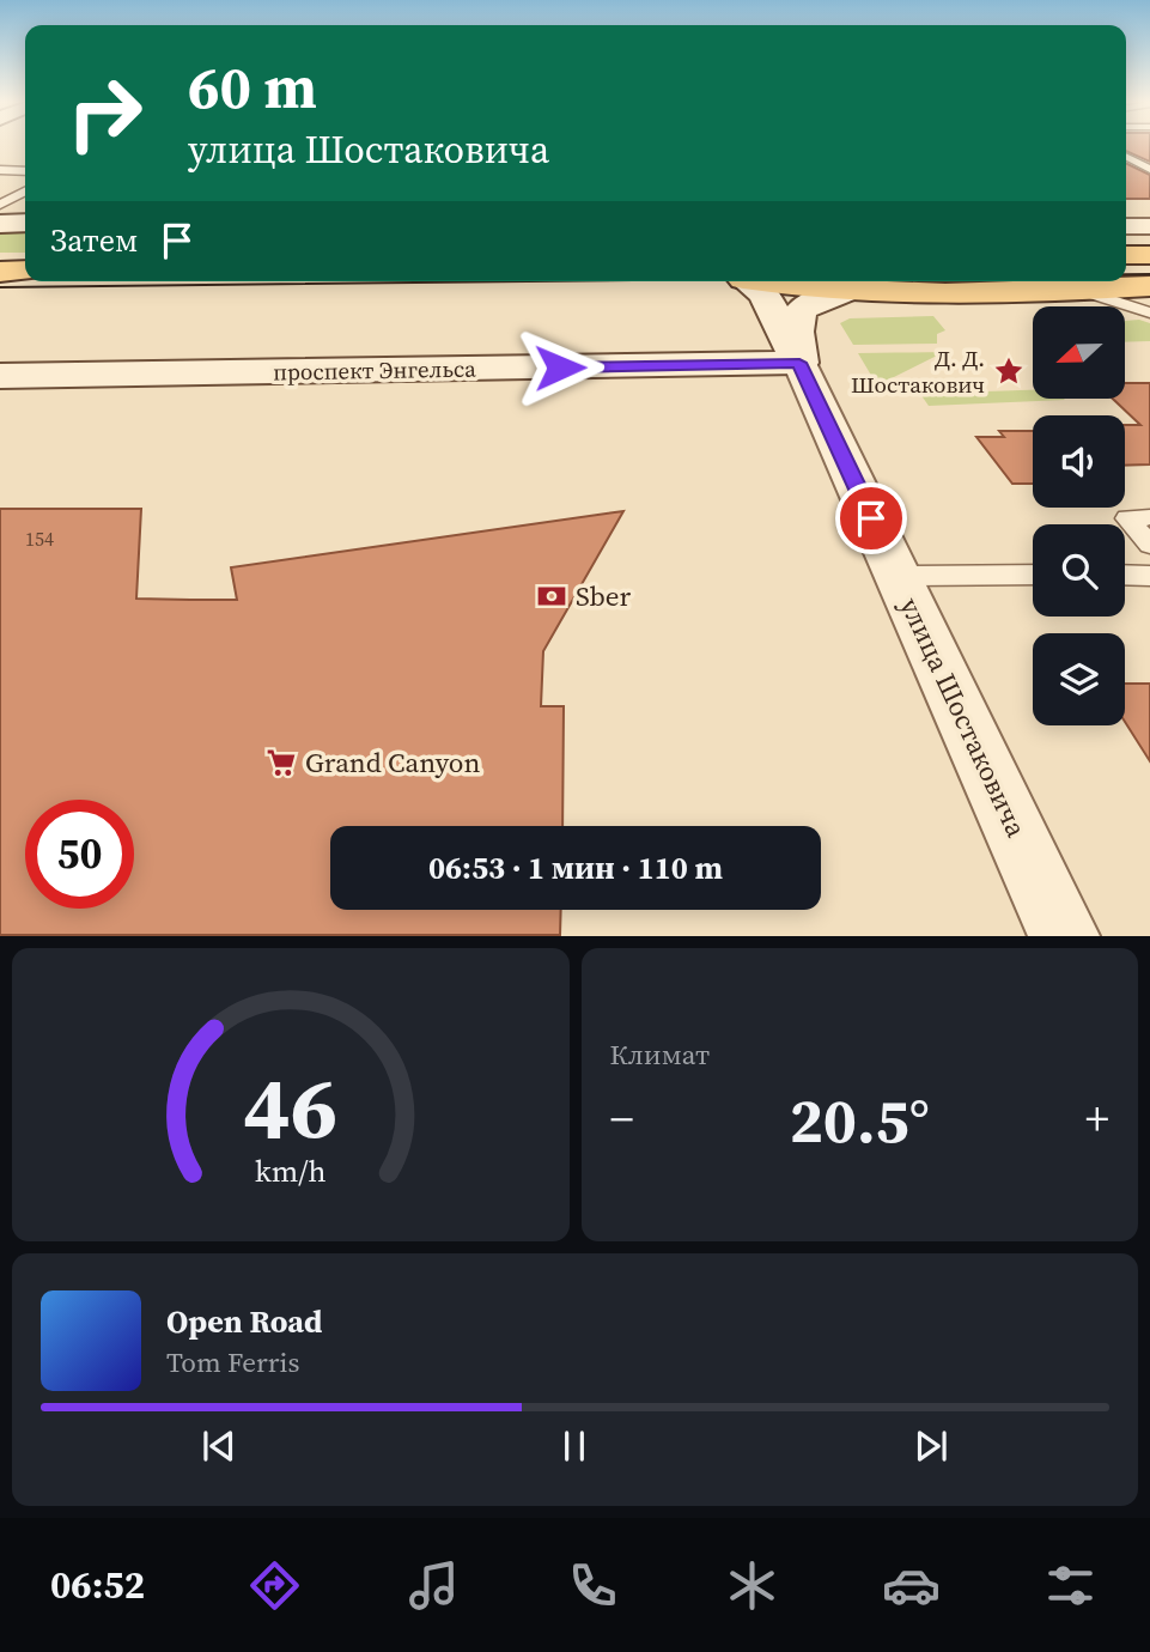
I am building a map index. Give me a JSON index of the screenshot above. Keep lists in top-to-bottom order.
{
  "streets": {
    "main road": ["проспект Энгельса", "улица Шостаковича"]
  },
  "crossings": [
    ["проспект Энгельса", "улица Шостаковича"]
  ],
  "places": {
    "place": ["Д. Д. Шостакович"],
    "bank": ["Sber"],
    "supermarket": ["Grand Canyon"]
  },
  "house_numbers": ["154"],
  "north": "left",
  "page": {
    "turn": ["60 m", "улица Шостаковича"],
    "then": "Затем",
    "limit": "50",
    "trip": "06:53 · 1 мин · 110 m",
    "tile": "Климат",
    "heat": ["−", "20.5°", "+"],
    "song": ["Open Road", "Tom Ferris"],
    "tabs": "06:52",
    "gauge": ["46", "km/h"]
  }
}
